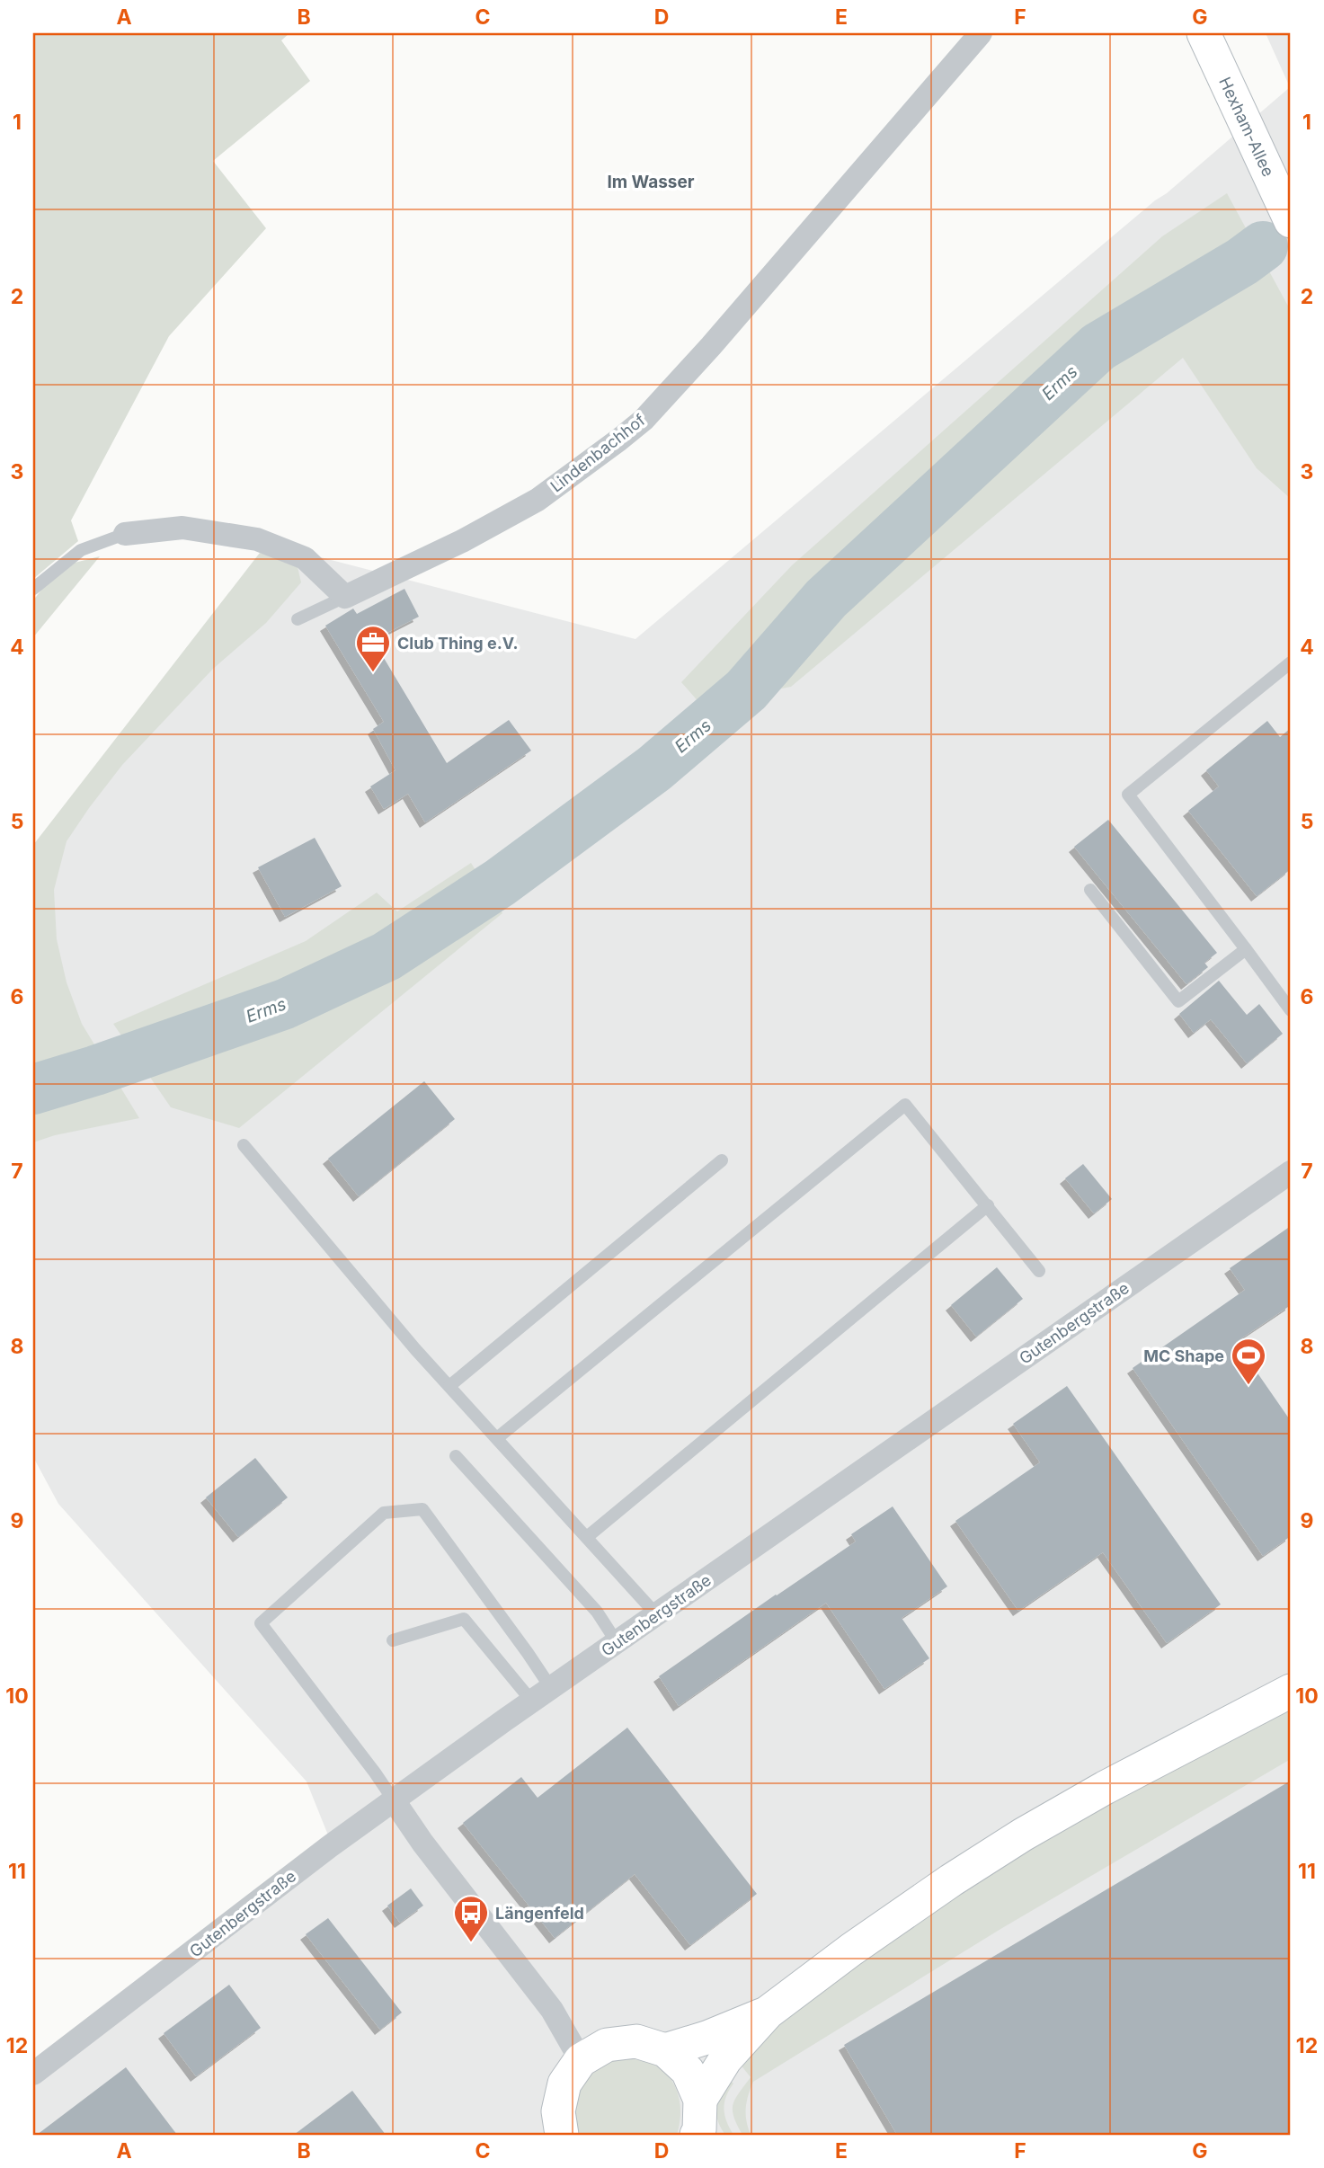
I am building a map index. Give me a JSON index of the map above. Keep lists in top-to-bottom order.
{
  "streets": {
    "street": ["Hexham-Allee", "Lindenbachhof", "Gutenbergstraße"]
  },
  "districts": ["Im Wasser"],
  "water": ["Erms"],
  "places": {
    "office": ["Club Thing e.V."],
    "sports": ["MC Shape"],
    "bus stop": ["Längenfeld"]
  },
  "grid": {
    "columns": [
      "A",
      "B",
      "C",
      "D",
      "E",
      "F",
      "G"
    ],
    "rows": [
      "1",
      "2",
      "3",
      "4",
      "5",
      "6",
      "7",
      "8",
      "9",
      "10",
      "11",
      "12"
    ]
  }
}
